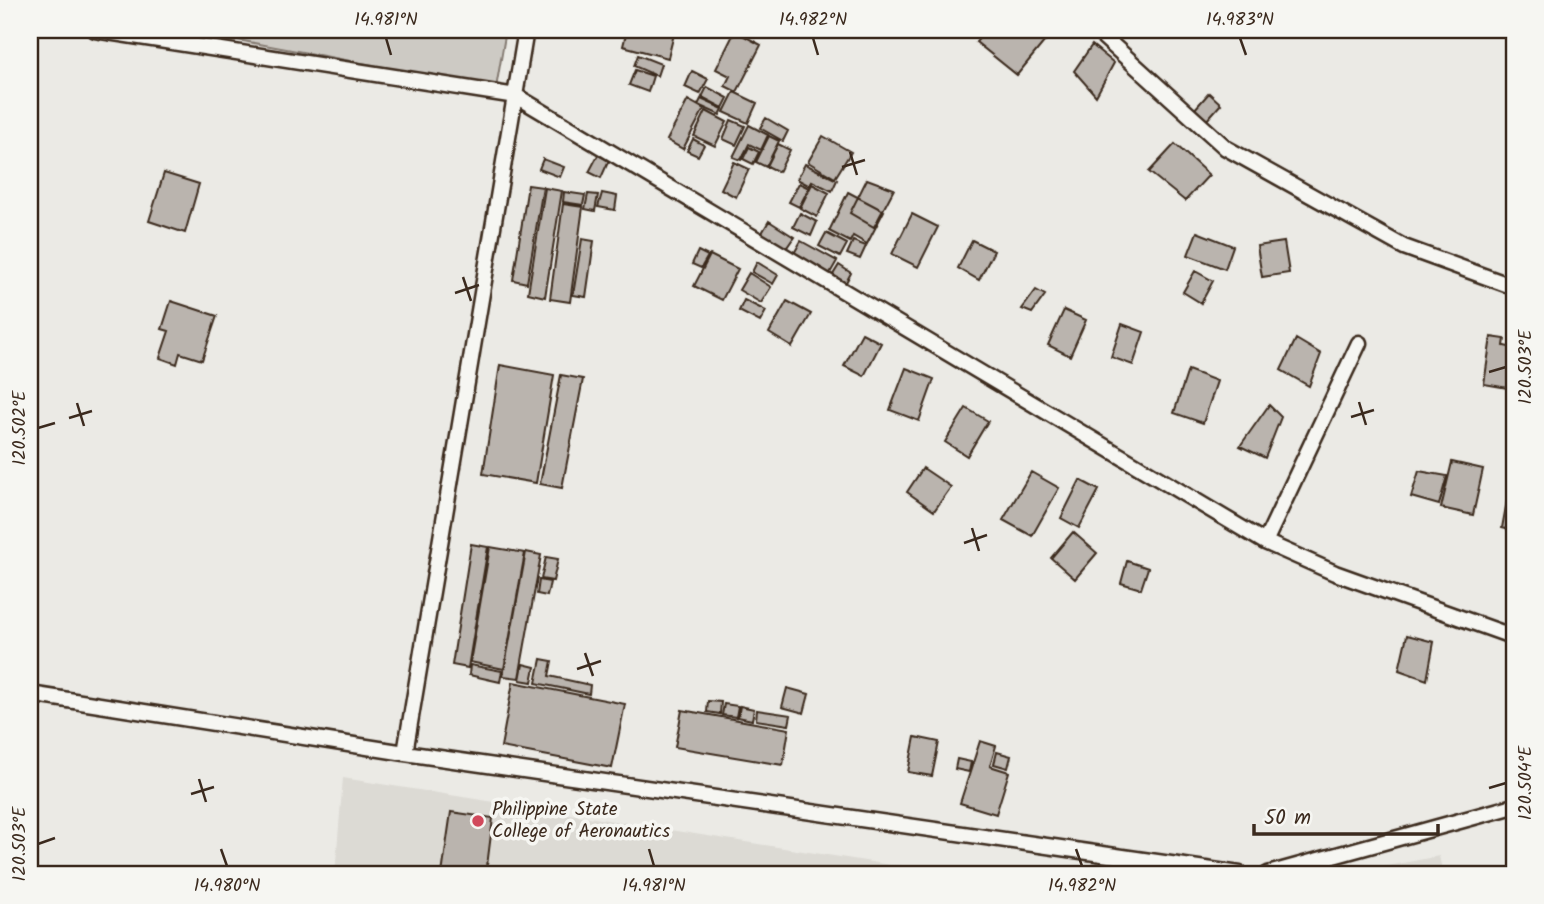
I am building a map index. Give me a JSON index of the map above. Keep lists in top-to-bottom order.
{
  "places": ["Philippine State College of Aeronautics"],
  "scale_bar": "50 m",
  "coordinates": [
    "14.981°N",
    "14.982°N",
    "14.983°N",
    "120.503°E",
    "120.502°E",
    "120.504°E",
    "14.980°N"
  ]
}
